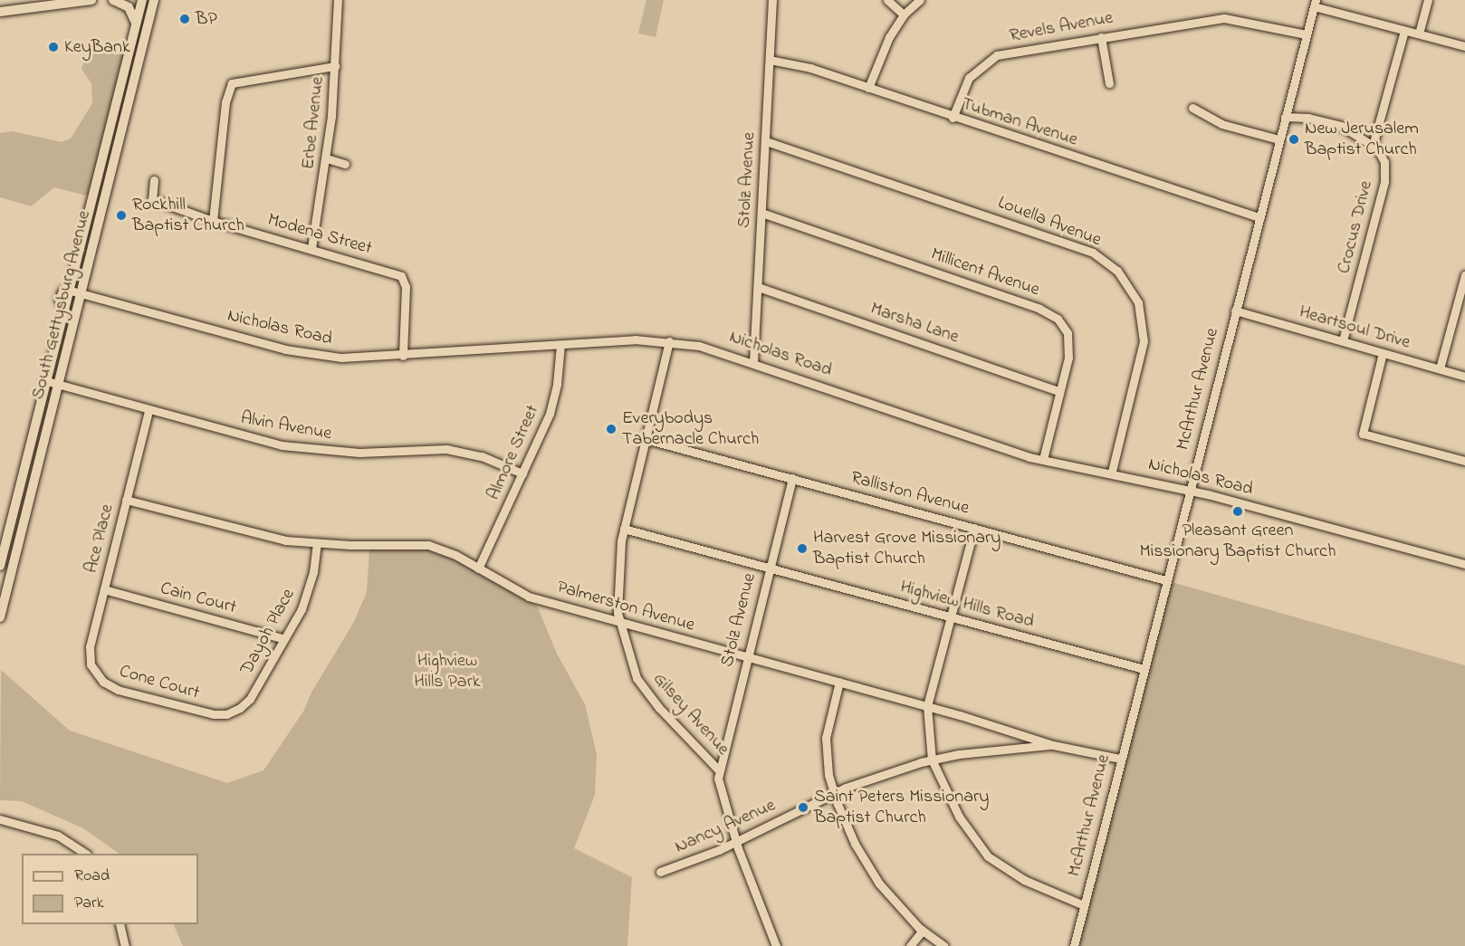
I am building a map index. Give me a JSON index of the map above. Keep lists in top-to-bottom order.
{
  "streets": {
    "main road": ["South Gettysburg Avenue"],
    "street": [
      "Revels Avenue",
      "Tubman Avenue",
      "Erbe Avenue",
      "Stolz Avenue",
      "Louella Avenue",
      "Crocus Drive",
      "Modena Street",
      "Millicent Avenue",
      "Marsha Lane",
      "Nicholas Road",
      "Heartsoul Drive",
      "McArthur Avenue",
      "Alvin Avenue",
      "Almore Street",
      "Ralliston Avenue",
      "Ace Place",
      "Cain Court",
      "Highview Hills Road",
      "Palmerston Avenue",
      "Dayoh Place",
      "Cone Court",
      "Gilsey Avenue",
      "Nancy Avenue"
    ]
  },
  "crossings": [
    ["Revels Avenue", "Tubman Avenue"],
    ["Revels Avenue", "McArthur Avenue"],
    ["Tubman Avenue", "Stolz Avenue"],
    ["Tubman Avenue", "McArthur Avenue"],
    ["Erbe Avenue", "Modena Street"],
    ["Stolz Avenue", "Louella Avenue"],
    ["Stolz Avenue", "Millicent Avenue"],
    ["Stolz Avenue", "Marsha Lane"],
    ["Stolz Avenue", "Nicholas Road"],
    ["Stolz Avenue", "Ralliston Avenue"],
    ["Stolz Avenue", "Highview Hills Road"],
    ["Stolz Avenue", "Palmerston Avenue"],
    ["Stolz Avenue", "Gilsey Avenue"],
    ["Louella Avenue", "Nicholas Road"],
    ["Crocus Drive", "Heartsoul Drive"],
    ["Modena Street", "Nicholas Road"],
    ["Millicent Avenue", "Marsha Lane"],
    ["Millicent Avenue", "Nicholas Road"],
    ["South Gettysburg Avenue", "Nicholas Road"],
    ["South Gettysburg Avenue", "Alvin Avenue"],
    ["Nicholas Road", "McArthur Avenue"],
    ["Nicholas Road", "Almore Street"],
    ["Nicholas Road", "Gilsey Avenue"],
    ["Heartsoul Drive", "McArthur Avenue"],
    ["McArthur Avenue", "Ralliston Avenue"],
    ["McArthur Avenue", "Highview Hills Road"],
    ["McArthur Avenue", "Palmerston Avenue"],
    ["Alvin Avenue", "Almore Street"],
    ["Alvin Avenue", "Ace Place"],
    ["Almore Street", "Palmerston Avenue"],
    ["Ralliston Avenue", "Gilsey Avenue"],
    ["Ace Place", "Cain Court"],
    ["Ace Place", "Palmerston Avenue"],
    ["Ace Place", "Cone Court"],
    ["Cain Court", "Dayoh Place"],
    ["Highview Hills Road", "Gilsey Avenue"],
    ["Palmerston Avenue", "Dayoh Place"],
    ["Palmerston Avenue", "Gilsey Avenue"],
    ["Palmerston Avenue", "Nancy Avenue"],
    ["Dayoh Place", "Cone Court"],
    ["Gilsey Avenue", "Nancy Avenue"]
  ],
  "parks": ["Highview Hills Park"],
  "places": [
    "BP",
    "KeyBank",
    "New Jerusalem Baptist Church",
    "Rockhill Baptist Church",
    "Everybodys Tabernacle Church",
    "Pleasant Green Missionary Baptist Church",
    "Harvest Grove Missionary Baptist Church",
    "Saint Peters Missionary Baptist Church"
  ],
  "legend": ["Road", "Park"]
}
